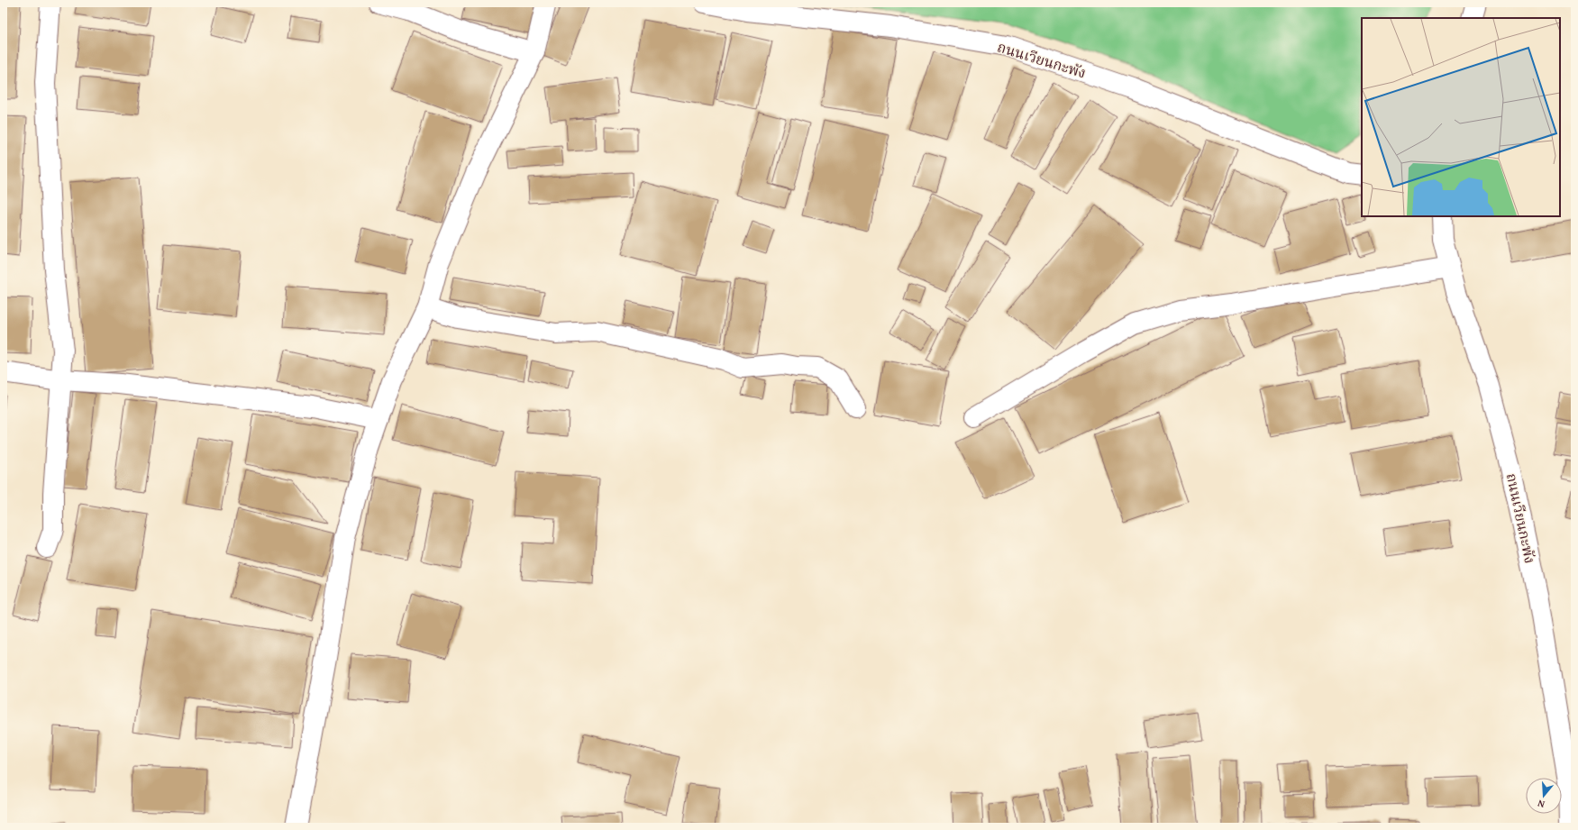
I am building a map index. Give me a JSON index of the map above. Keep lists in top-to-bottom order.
{
  "streets": {
    "street": ["ถนนเวียนกะพัง"]
  },
  "north": "bottom"
}
